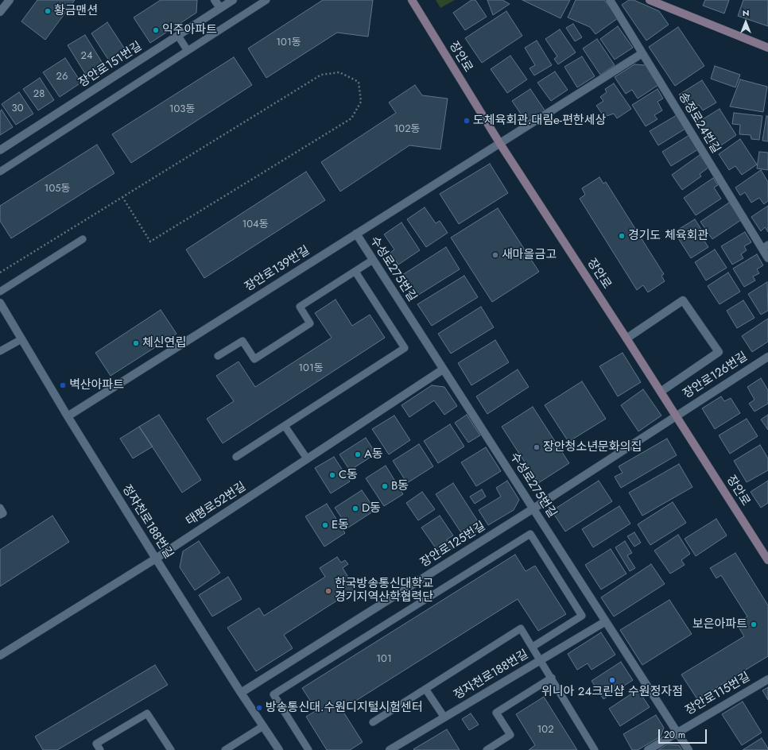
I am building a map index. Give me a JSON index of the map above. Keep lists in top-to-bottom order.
{
  "streets": {
    "main road": ["장안로"],
    "street": [
      "장안로151번길",
      "송정로24번길",
      "장안로139번길",
      "수성로275번길",
      "장안로126번길",
      "태평로52번길",
      "정자천로188번길",
      "장안로125번길",
      "장안로115번길"
    ]
  },
  "crossings": [
    ["장안로", "장안로139번길"],
    ["장안로", "장안로126번길"],
    ["장안로", "장안로125번길"],
    ["송정로24번길", "장안로139번길"],
    ["장안로139번길", "수성로275번길"],
    ["장안로139번길", "정자천로188번길"],
    ["수성로275번길", "태평로52번길"],
    ["수성로275번길", "정자천로188번길"],
    ["수성로275번길", "장안로125번길"],
    ["수성로275번길", "장안로115번길"],
    ["장안로126번길", "장안로125번길"],
    ["태평로52번길", "정자천로188번길"],
    ["정자천로188번길", "장안로125번길"]
  ],
  "places": [
    "황금맨션",
    "익주아파트",
    "도체육회관.대림e-편한세상",
    "경기도 체육회관",
    "새마을금고",
    "체신연립",
    "벽산아파트",
    "장안청소년문화의집",
    "A동",
    "C동",
    "B동",
    "D동",
    "E동",
    "한국방송통신대학교 경기지역산학협력단",
    "보은아파트",
    "위니아 24크린샵 수원정자점",
    "방송통신대.수원디지털시험센터"
  ],
  "house_numbers": [
    "101동",
    "24",
    "26",
    "28",
    "30",
    "103동",
    "102동",
    "105동",
    "104동",
    "101동",
    "101",
    "102"
  ],
  "scale_bar": "20 m",
  "north": "top"
}
